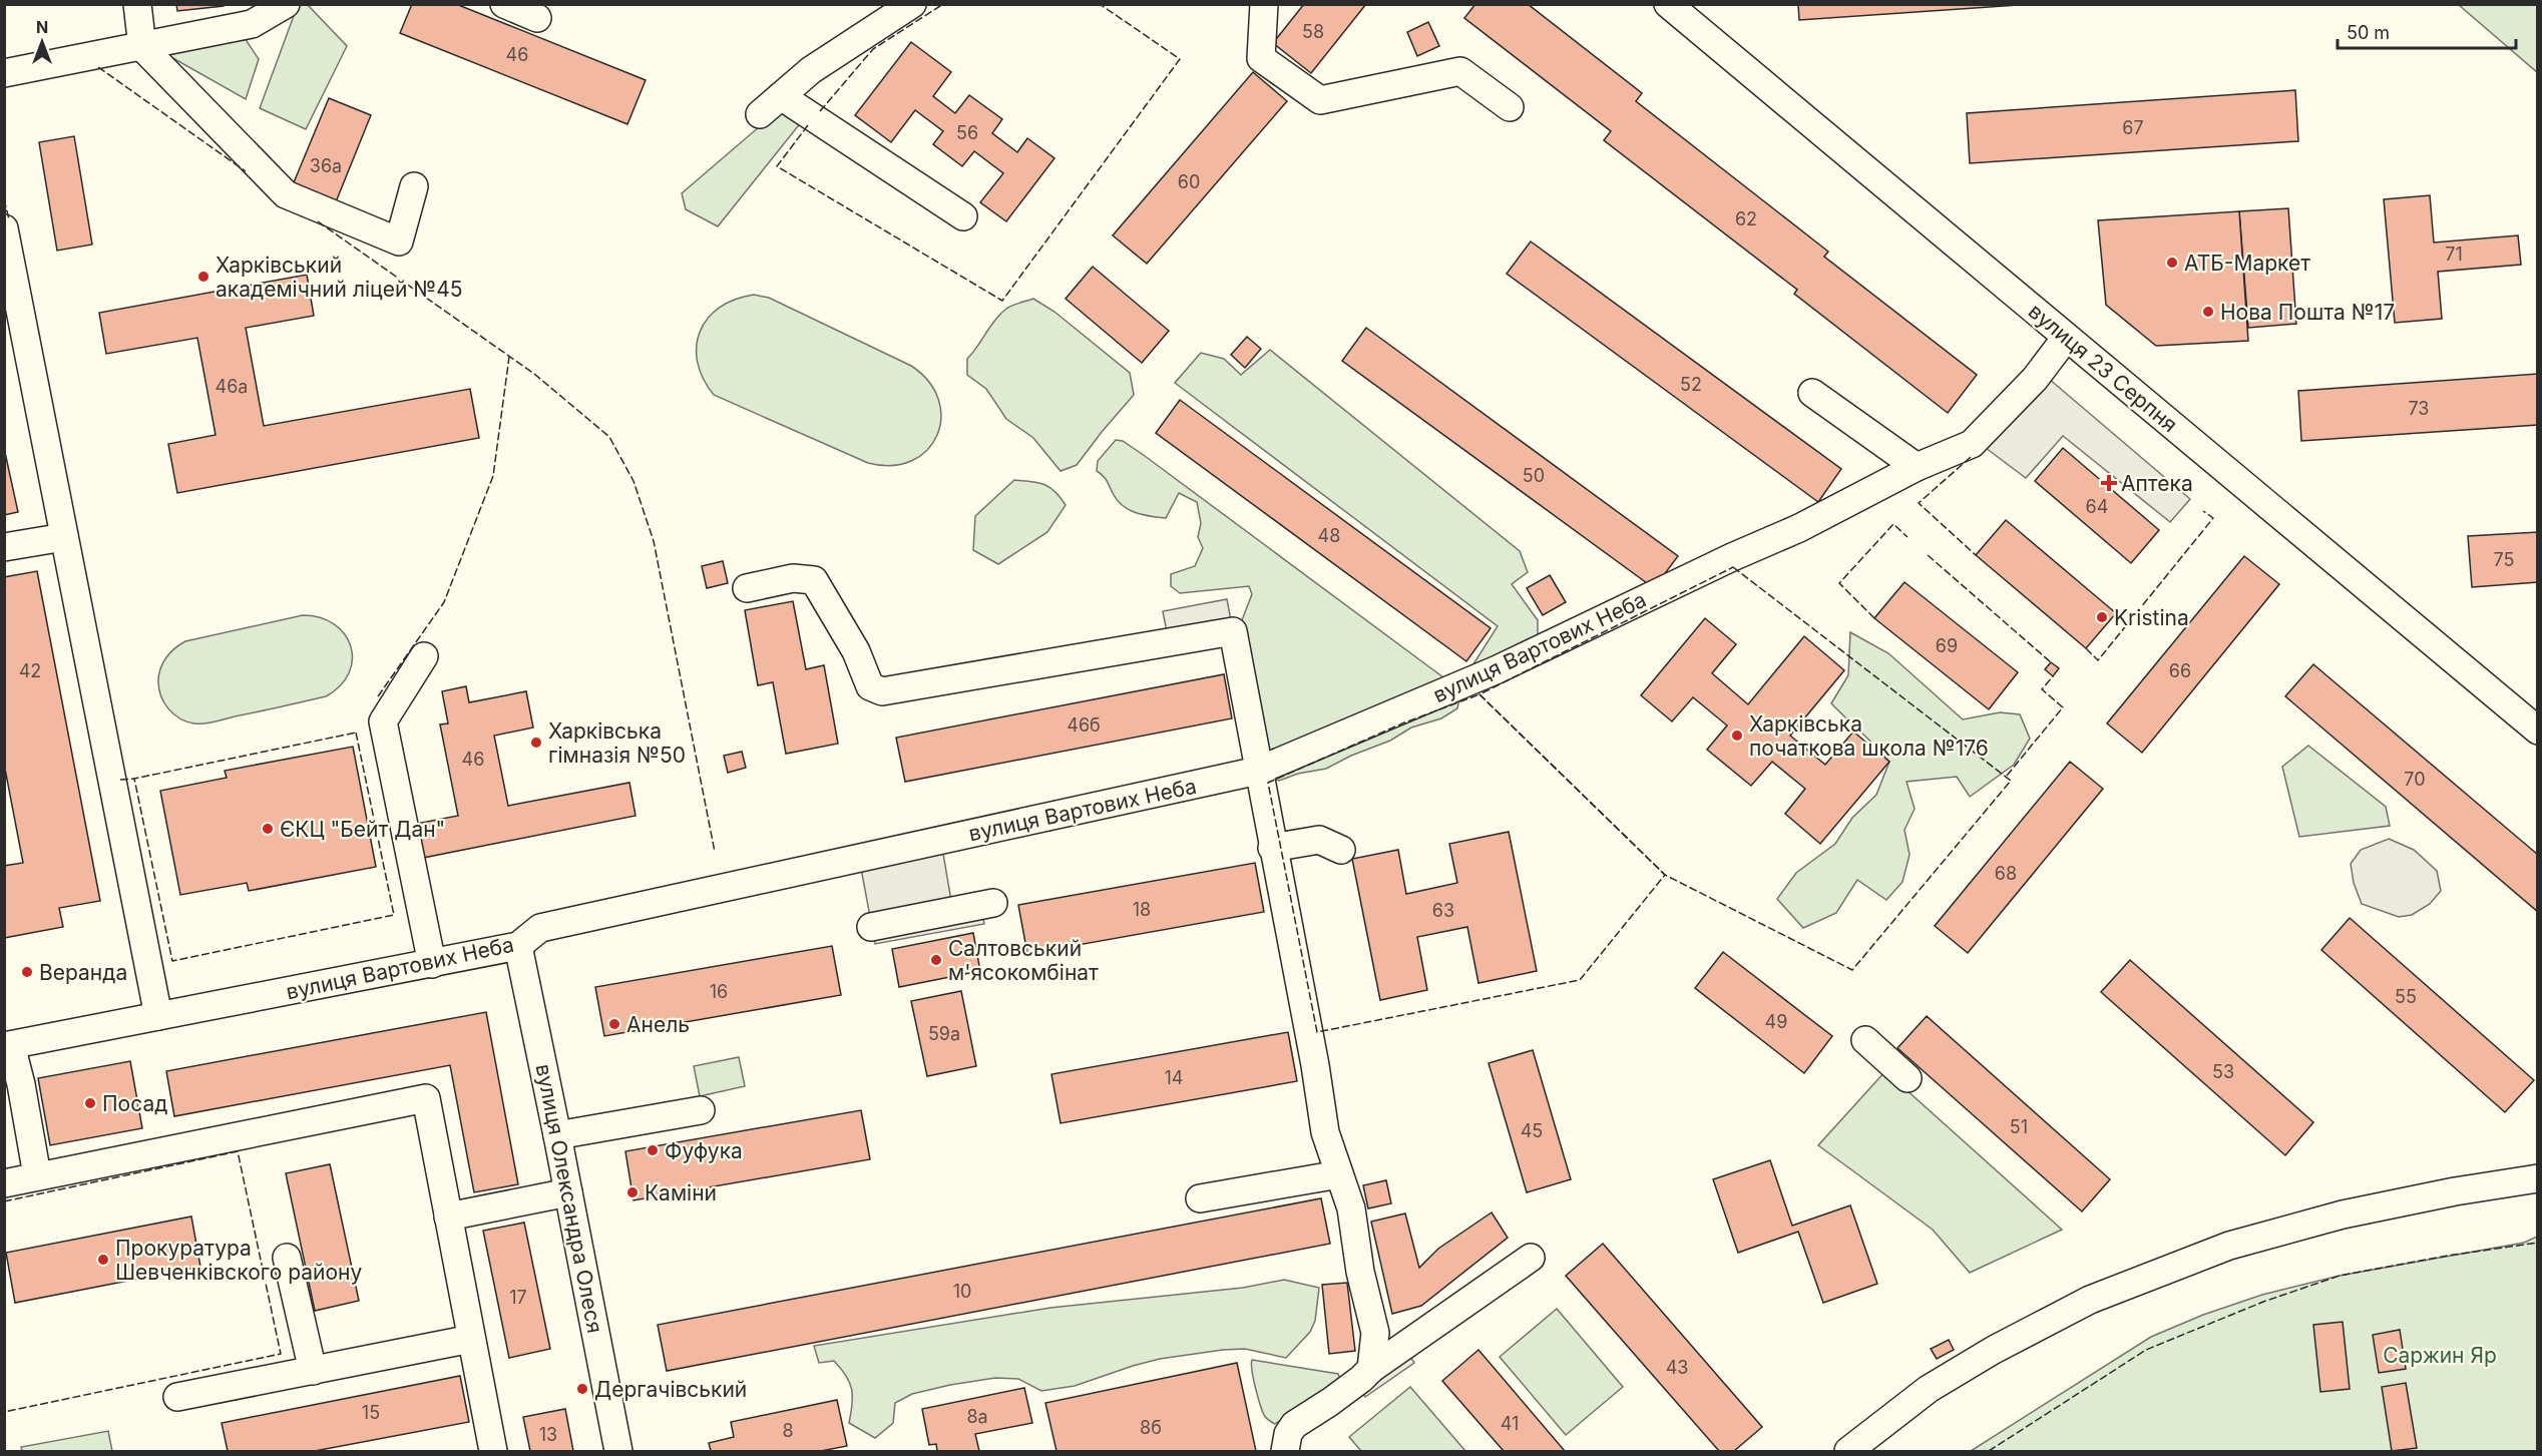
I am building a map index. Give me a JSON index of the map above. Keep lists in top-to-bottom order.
{
  "streets": {
    "street": ["вулиця 23 Серпня", "вулиця Вартових Неба", "вулиця Олександра Олеся"]
  },
  "crossings": [
    ["вулиця 23 Серпня", "вулиця Вартових Неба"],
    ["вулиця Вартових Неба", "вулиця Олександра Олеся"]
  ],
  "parks": ["Саржин Яр"],
  "places": {
    "other": [
      "АТБ-Маркет",
      "Харківський академічний ліцей №45",
      "Нова Пошта №17",
      "Kristina",
      "Харківська початкова школа №176",
      "Харківська гімназія №50",
      "ЄКЦ \"Бейт Дан\"",
      "Салтовський м'ясокомбінат",
      "Веранда",
      "Анель",
      "Посад",
      "Фуфука",
      "Каміни",
      "Прокуратура Шевченківского району",
      "Дергачівський"
    ],
    "health": ["Аптека"]
  },
  "house_numbers": [
    "58",
    "46",
    "67",
    "56",
    "36а",
    "60",
    "62",
    "71",
    "52",
    "46а",
    "73",
    "50",
    "64",
    "48",
    "75",
    "69",
    "42",
    "66",
    "46б",
    "46",
    "70",
    "68",
    "18",
    "63",
    "16",
    "55",
    "49",
    "59а",
    "53",
    "14",
    "51",
    "45",
    "10",
    "17",
    "43",
    "15",
    "8а",
    "41",
    "8б",
    "8",
    "13"
  ],
  "scale_bar": "50 m",
  "north": "top"
}
